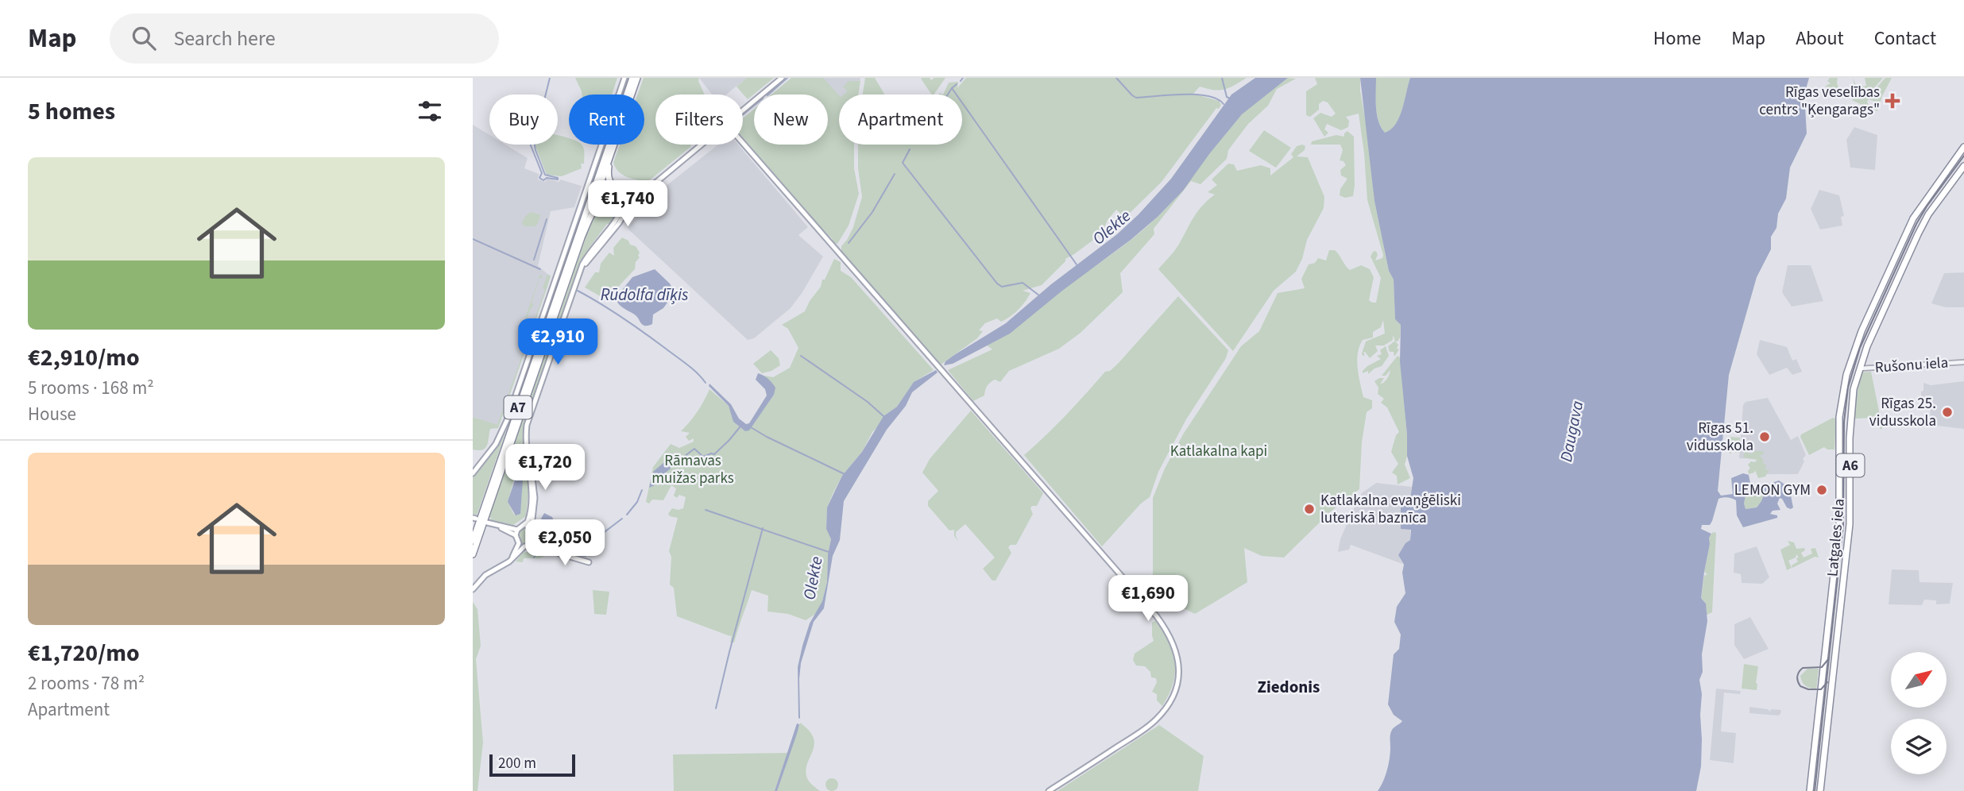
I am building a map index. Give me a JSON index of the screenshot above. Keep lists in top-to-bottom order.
{
  "streets": {
    "highway": ["A7", "A6", "Latgales iela"],
    "street": ["Rušonu iela"]
  },
  "crossings": [
    ["Rušonu iela", "Latgales iela"]
  ],
  "districts": ["Ziedonis"],
  "water": ["Olekte", "Rūdolfa dīķis", "Daugava"],
  "parks": ["Katlakalna kapi", "Rāmavas muižas parks"],
  "places": {
    "health": ["Rīgas veselības centrs \"Ķengarags\""],
    "other": [
      "Rīgas 25. vidusskola",
      "Rīgas 51. vidusskola",
      "LEMON GYM",
      "Katlakalna evaņģēliski luteriskā baznīca"
    ]
  },
  "scale_bar": "200 m",
  "north": "top right",
  "page": {
    "header": "Map",
    "search": "Search here",
    "nav": [
      "Home",
      "Map",
      "About",
      "Contact"
    ],
    "heading": "5 homes",
    "chip": [
      "Buy",
      "Rent",
      "Filters",
      "New",
      "Apartment"
    ],
    "list": [
      {
        "name": "€2,910/mo",
        "note": "5 rooms · 168 m² · House"
      },
      {
        "name": "€1,720/mo",
        "note": "2 rooms · 78 m² · Apartment"
      }
    ],
    "price": [
      "€1,740",
      "€2,910",
      "€1,720",
      "€2,050",
      "€1,690"
    ],
    "scale": "200 m"
  }
}
